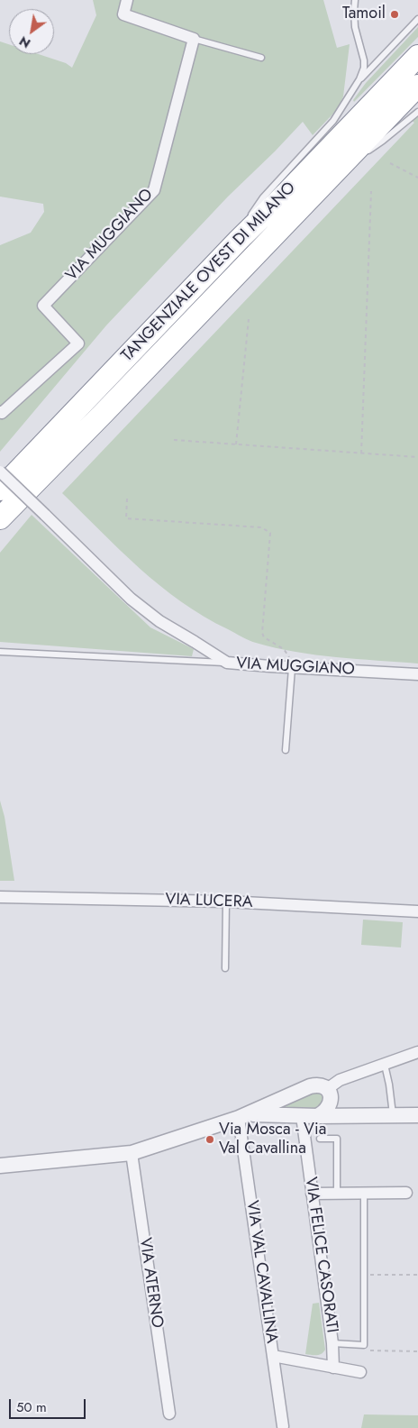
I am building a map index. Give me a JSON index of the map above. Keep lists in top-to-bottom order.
{
  "streets": {
    "highway": ["TANGENZIALE OVEST DI MILANO"],
    "street": [
      "VIA MUGGIANO",
      "VIA LUCERA",
      "VIA FELICE CASORATI",
      "VIA VAL CAVALLINA",
      "VIA ATERNO"
    ]
  },
  "places": ["Tamoil", "Via Mosca - Via Val Cavallina"],
  "scale_bar": "50 m",
  "north": "bottom left"
}
